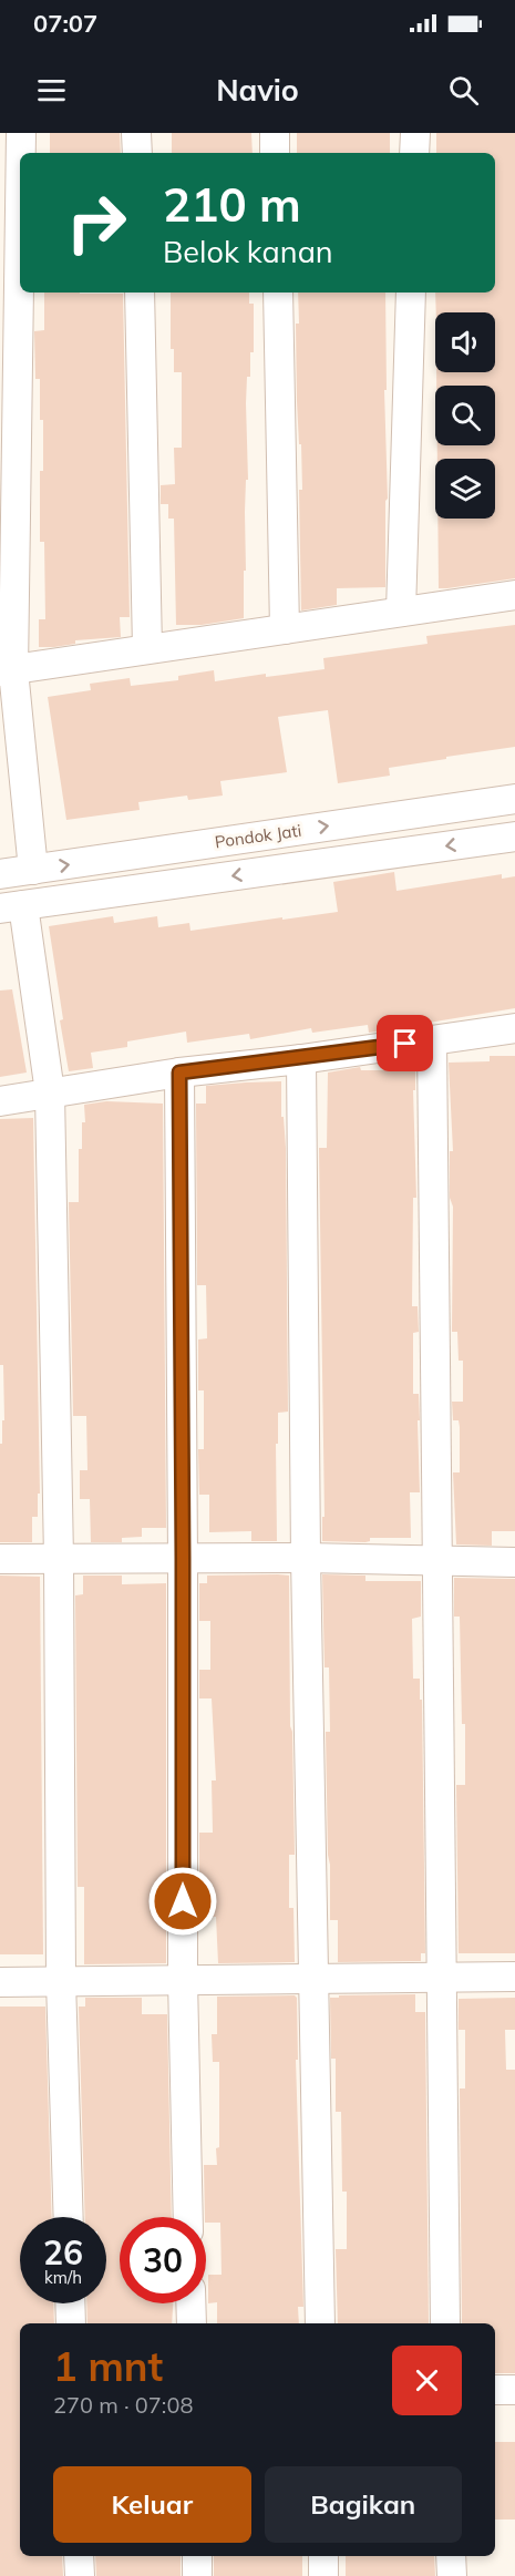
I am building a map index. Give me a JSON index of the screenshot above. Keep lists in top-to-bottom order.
{
  "streets": {
    "street": ["Pondok Jati"]
  },
  "page": {
    "status": "07:07",
    "header": "Navio",
    "turn": ["210 m", "Belok kanan"],
    "speed": "26 km/h",
    "limit": "30",
    "heading": ["1 mnt", "270 m · 07:08"],
    "buttons": ["Keluar", "Bagikan"]
  }
}
